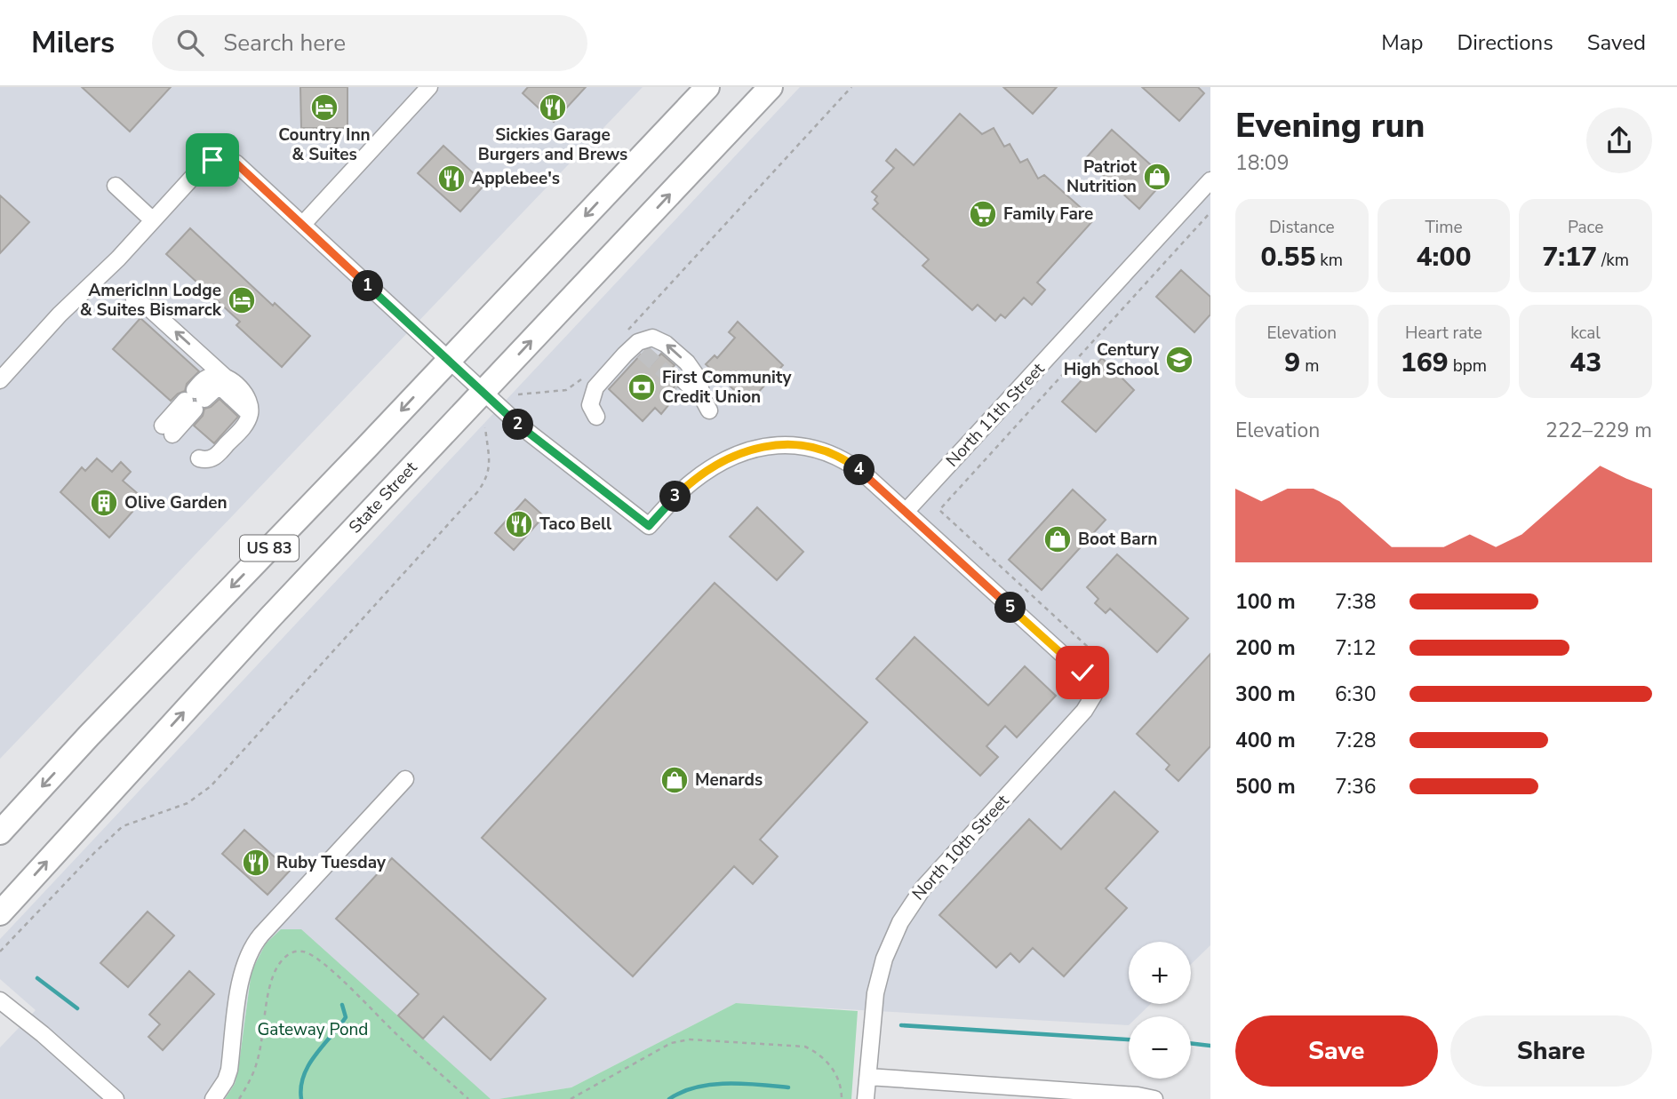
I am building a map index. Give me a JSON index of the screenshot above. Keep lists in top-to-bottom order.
{
  "streets": {
    "highway": ["State Street", "US 83"],
    "street": ["North 11th Street", "North 10th Street"]
  },
  "crossings": [
    ["North 11th Street", "North 10th Street"]
  ],
  "parks": ["Gateway Pond"],
  "places": {
    "hotel": ["Country Inn & Suites", "AmericInn Lodge & Suites Bismarck"],
    "restaurant": [
      "Sickies Garage Burgers and Brews",
      "Applebee's",
      "Taco Bell",
      "Ruby Tuesday"
    ],
    "shop": ["Patriot Nutrition", "Boot Barn", "Menards"],
    "supermarket": ["Family Fare"],
    "school or university": ["Century High School"],
    "bank": ["First Community Credit Union"],
    "building": ["Olive Garden"]
  },
  "page": {
    "header": "Milers",
    "search": "Search here",
    "nav": ["Map", "Directions", "Saved"],
    "heading": ["Evening run", "18:09"],
    "stats": [
      ["Distance", "0.55 km"],
      ["Time", "4:00"],
      ["Pace", "7:17 /km"],
      ["Elevation", "9 m"],
      ["Heart rate", "169 bpm"],
      ["kcal", "43"]
    ],
    "pins": [
      "1",
      "2",
      "4",
      "3",
      "5"
    ],
    "chart": ["Elevation", "222–229 m"],
    "list": [
      {
        "name": "100 m",
        "note": "7:38"
      },
      {
        "name": "200 m",
        "note": "7:12"
      },
      {
        "name": "300 m",
        "note": "6:30"
      },
      {
        "name": "400 m",
        "note": "7:28"
      },
      {
        "name": "500 m",
        "note": "7:36"
      }
    ],
    "map_buttons": ["+", "−"],
    "buttons": ["Save", "Share"]
  }
}
